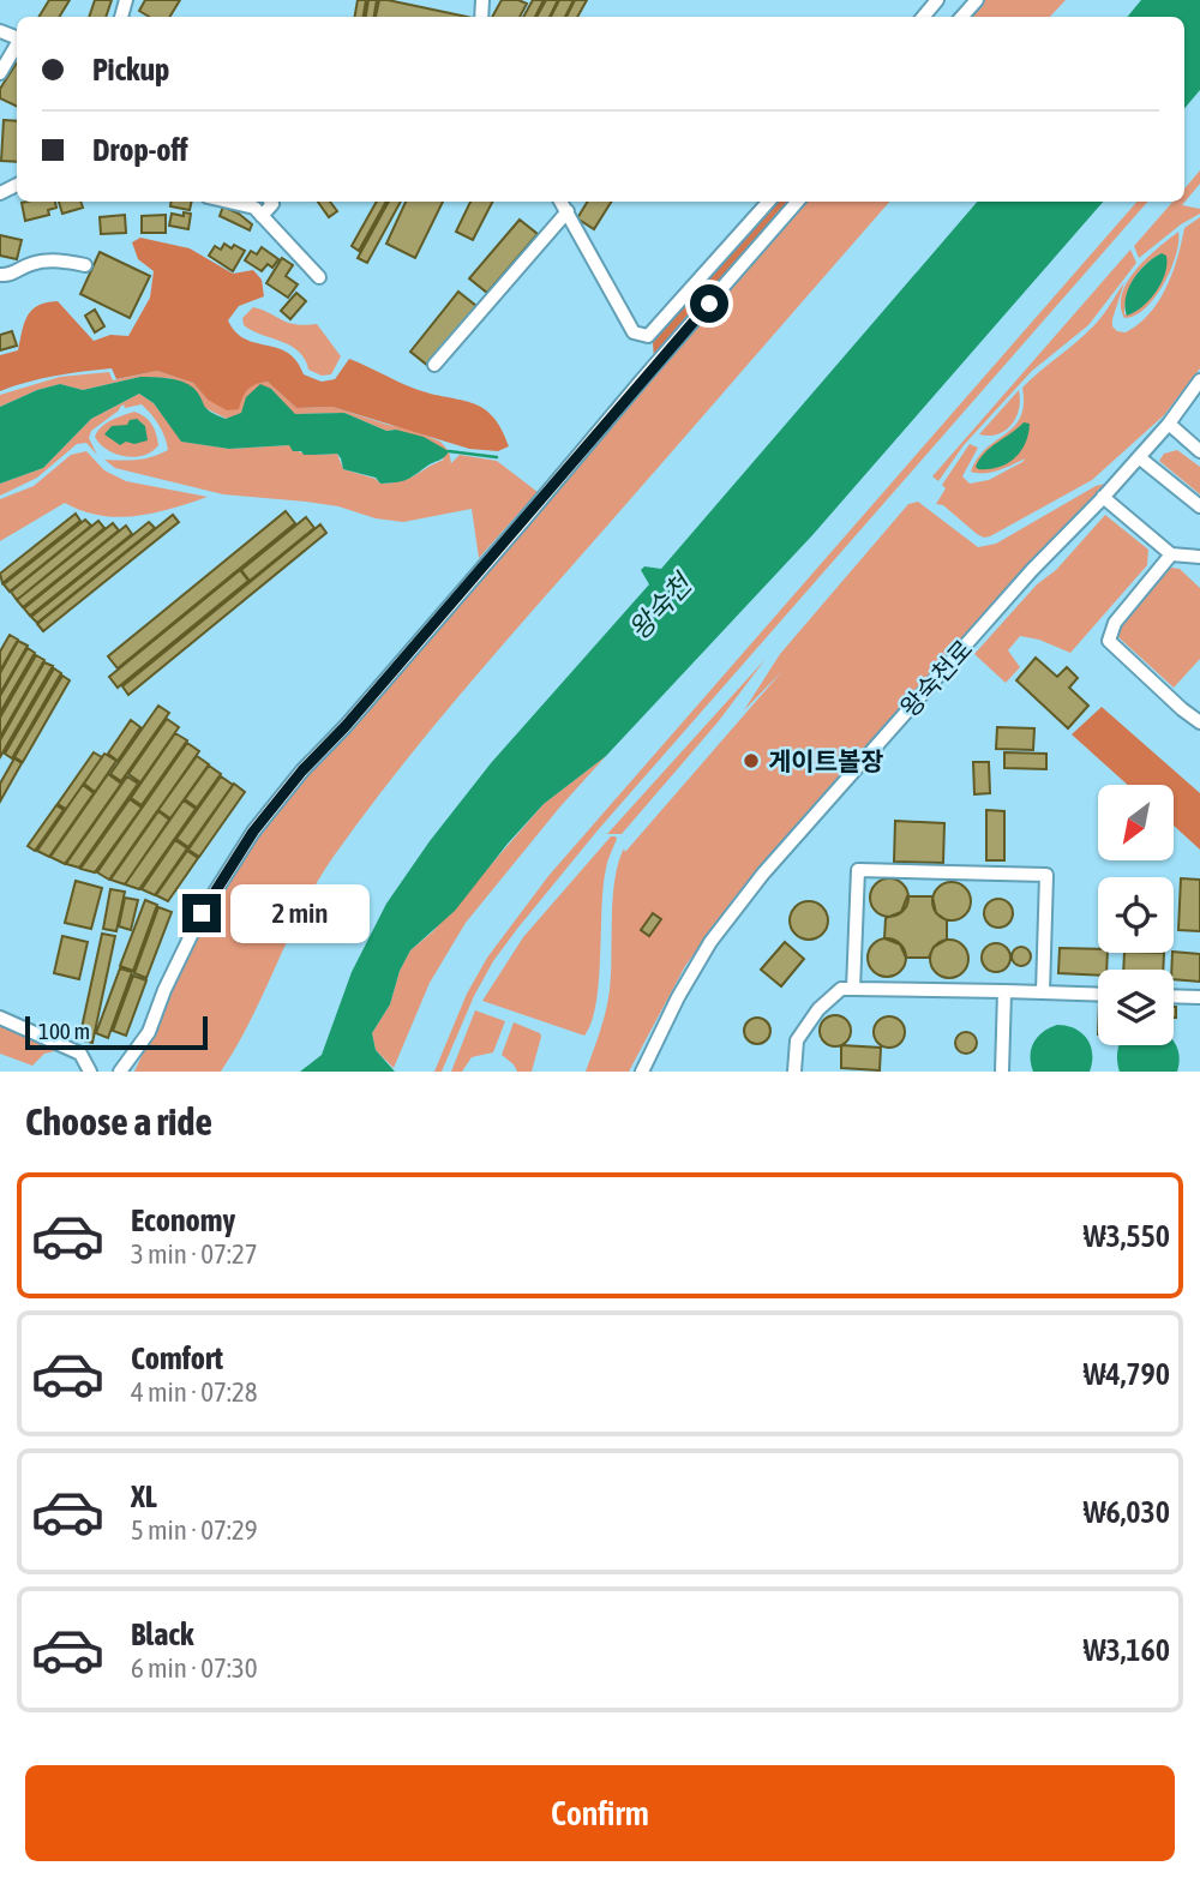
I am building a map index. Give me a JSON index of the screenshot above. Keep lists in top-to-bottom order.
{
  "streets": {
    "street": ["왕숙천로"]
  },
  "water": ["왕숙천"],
  "places": ["게이트볼장"],
  "scale_bar": "100 m",
  "north": "bottom left",
  "page": {
    "banner": ["Pickup", "Drop-off"],
    "bubble": "2 min",
    "scale": "100 m",
    "heading": "Choose a ride",
    "list": [
      {
        "name": "Economy",
        "note": "3 min · 07:27",
        "value": "₩3,550"
      },
      {
        "name": "Comfort",
        "note": "4 min · 07:28",
        "value": "₩4,790"
      },
      {
        "name": "XL",
        "note": "5 min · 07:29",
        "value": "₩6,030"
      },
      {
        "name": "Black",
        "note": "6 min · 07:30",
        "value": "₩3,160"
      }
    ],
    "buttons": "Confirm"
  }
}
